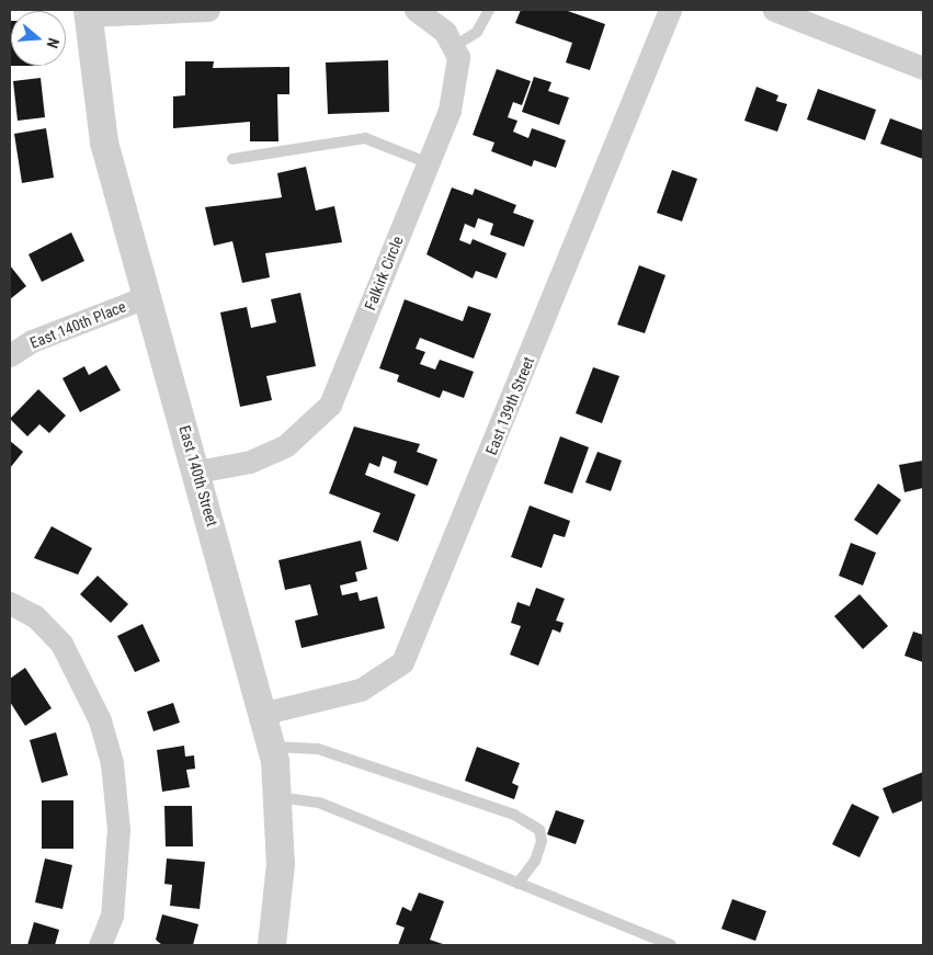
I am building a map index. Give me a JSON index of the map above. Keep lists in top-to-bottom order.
{
  "streets": {
    "street": [
      "Falkirk Circle",
      "East 140th Place",
      "East 139th Street",
      "East 140th Street"
    ]
  },
  "crossings": [
    ["Falkirk Circle", "East 140th Street"],
    ["East 140th Place", "East 140th Street"],
    ["East 139th Street", "East 140th Street"]
  ],
  "north": "right"
}
